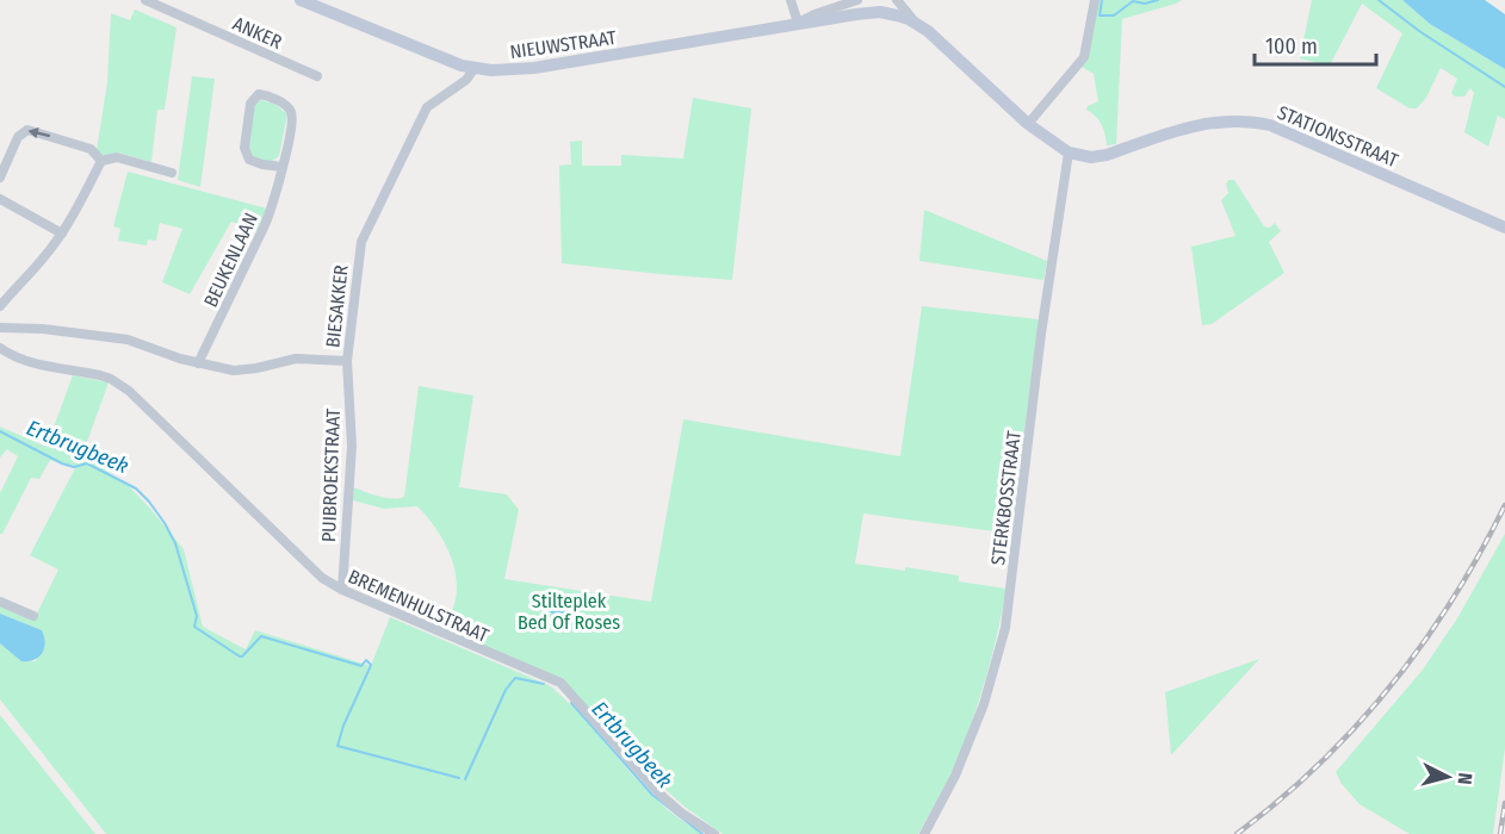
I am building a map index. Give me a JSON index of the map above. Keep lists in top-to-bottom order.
{
  "streets": {
    "street": [
      "ANKER",
      "NIEUWSTRAAT",
      "STATIONSSTRAAT",
      "BEUKENLAAN",
      "BIESAKKER",
      "PUIBROEKSTRAAT",
      "STERKBOSSTRAAT",
      "BREMENHULSTRAAT"
    ]
  },
  "crossings": [
    ["NIEUWSTRAAT", "STATIONSSTRAAT"],
    ["NIEUWSTRAAT", "BIESAKKER"],
    ["NIEUWSTRAAT", "STERKBOSSTRAAT"],
    ["STATIONSSTRAAT", "STERKBOSSTRAAT"],
    ["BEUKENLAAN", "BIESAKKER"],
    ["BIESAKKER", "PUIBROEKSTRAAT"],
    ["PUIBROEKSTRAAT", "BREMENHULSTRAAT"]
  ],
  "water": ["Ertbrugbeek"],
  "parks": ["Stilteplek Bed Of Roses"],
  "scale_bar": "100 m",
  "north": "right"
}
